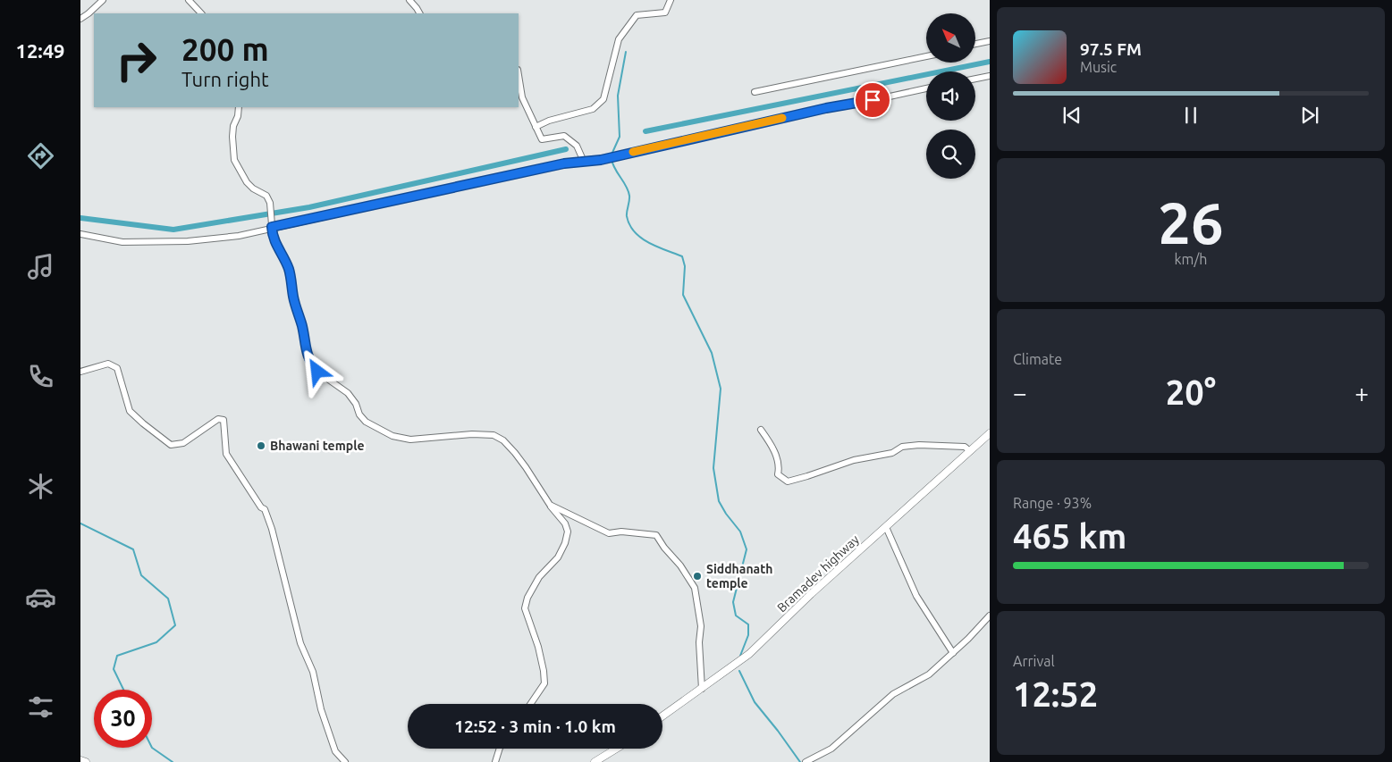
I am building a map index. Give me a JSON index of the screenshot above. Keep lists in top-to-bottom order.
{
  "streets": {
    "street": ["Bramadev highway"]
  },
  "places": ["Bhawani temple", "Siddhanath temple"],
  "north": "top left",
  "page": {
    "tabs": "12:49",
    "turn": ["200 m", "Turn right"],
    "song": ["97.5 FM", "Music"],
    "tile": [
      ["26", "km/h"],
      "Climate",
      ["Range · 93%", "465 km"],
      ["Arrival", "12:52"]
    ],
    "heat": ["−", "20°", "+"],
    "limit": "30",
    "trip": "12:52 · 3 min · 1.0 km"
  }
}
